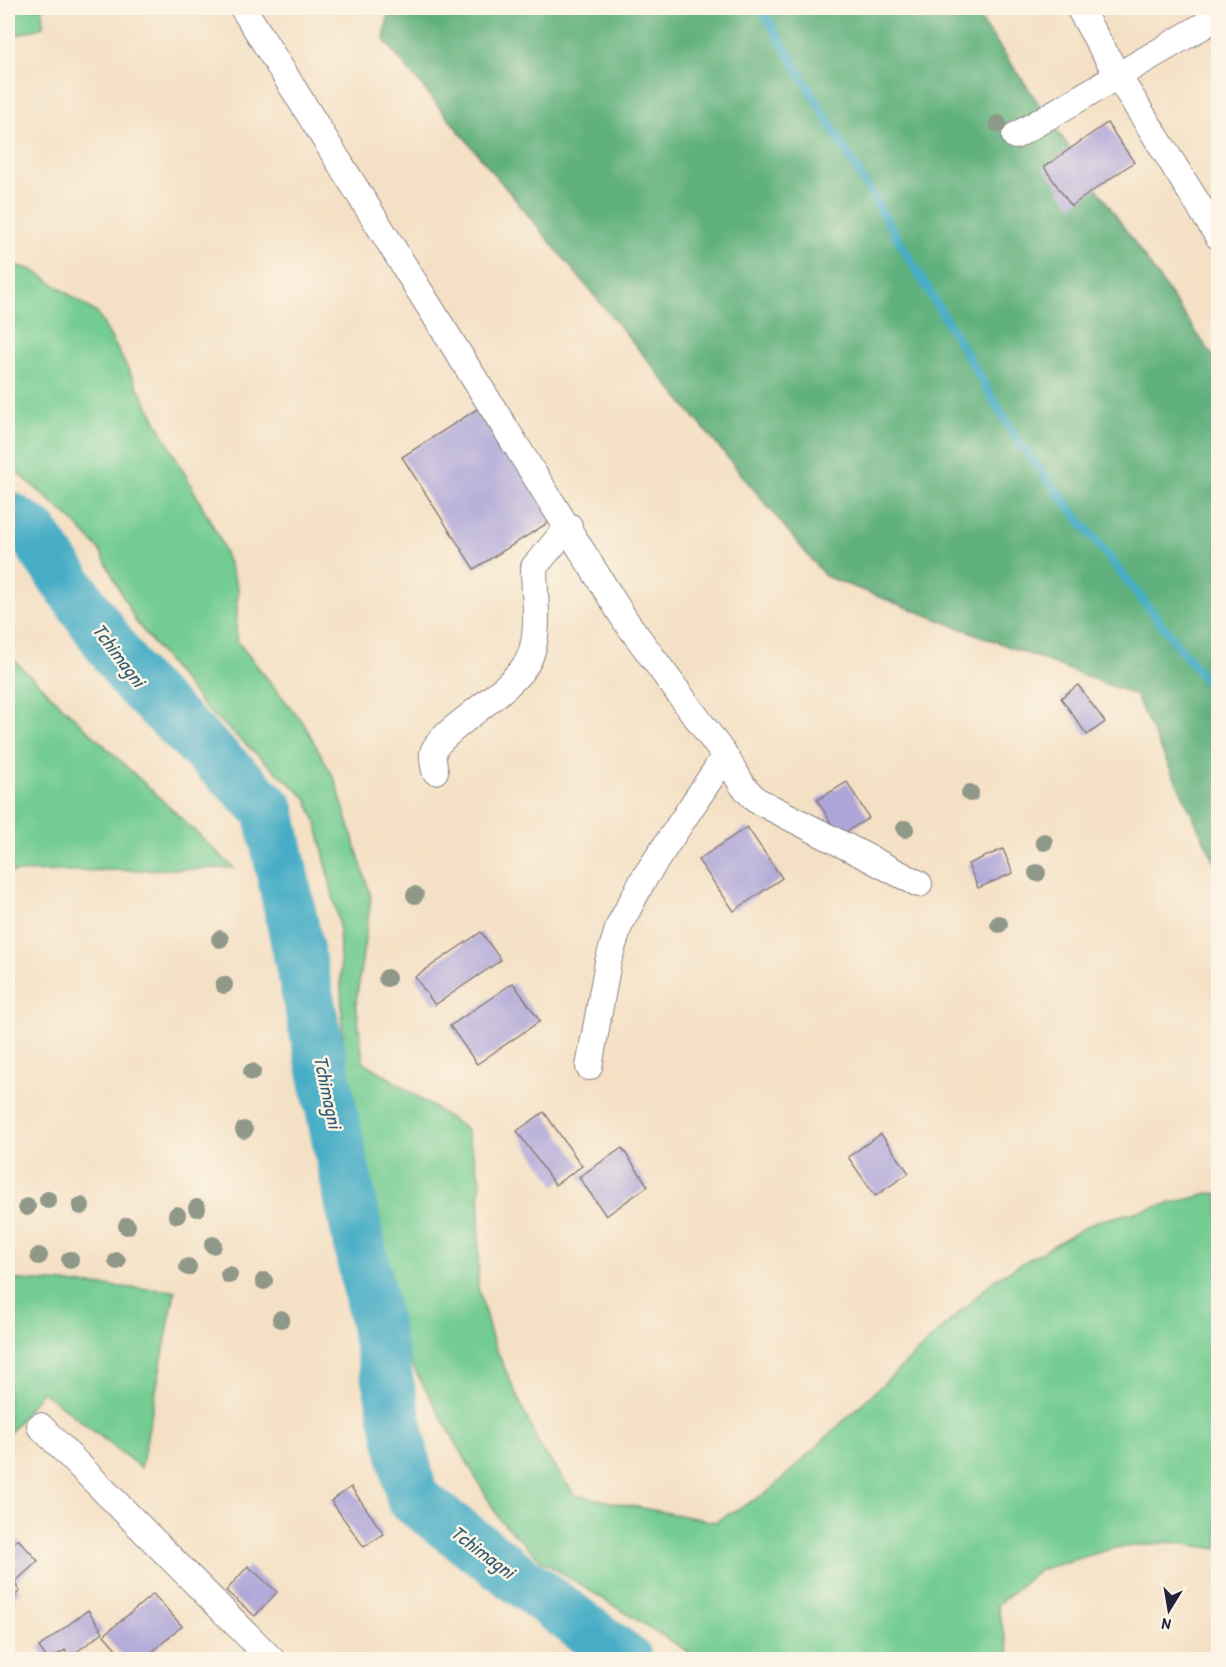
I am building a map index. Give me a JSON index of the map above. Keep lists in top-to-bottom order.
{
  "water": ["Tchimagni"],
  "north": "bottom"
}
